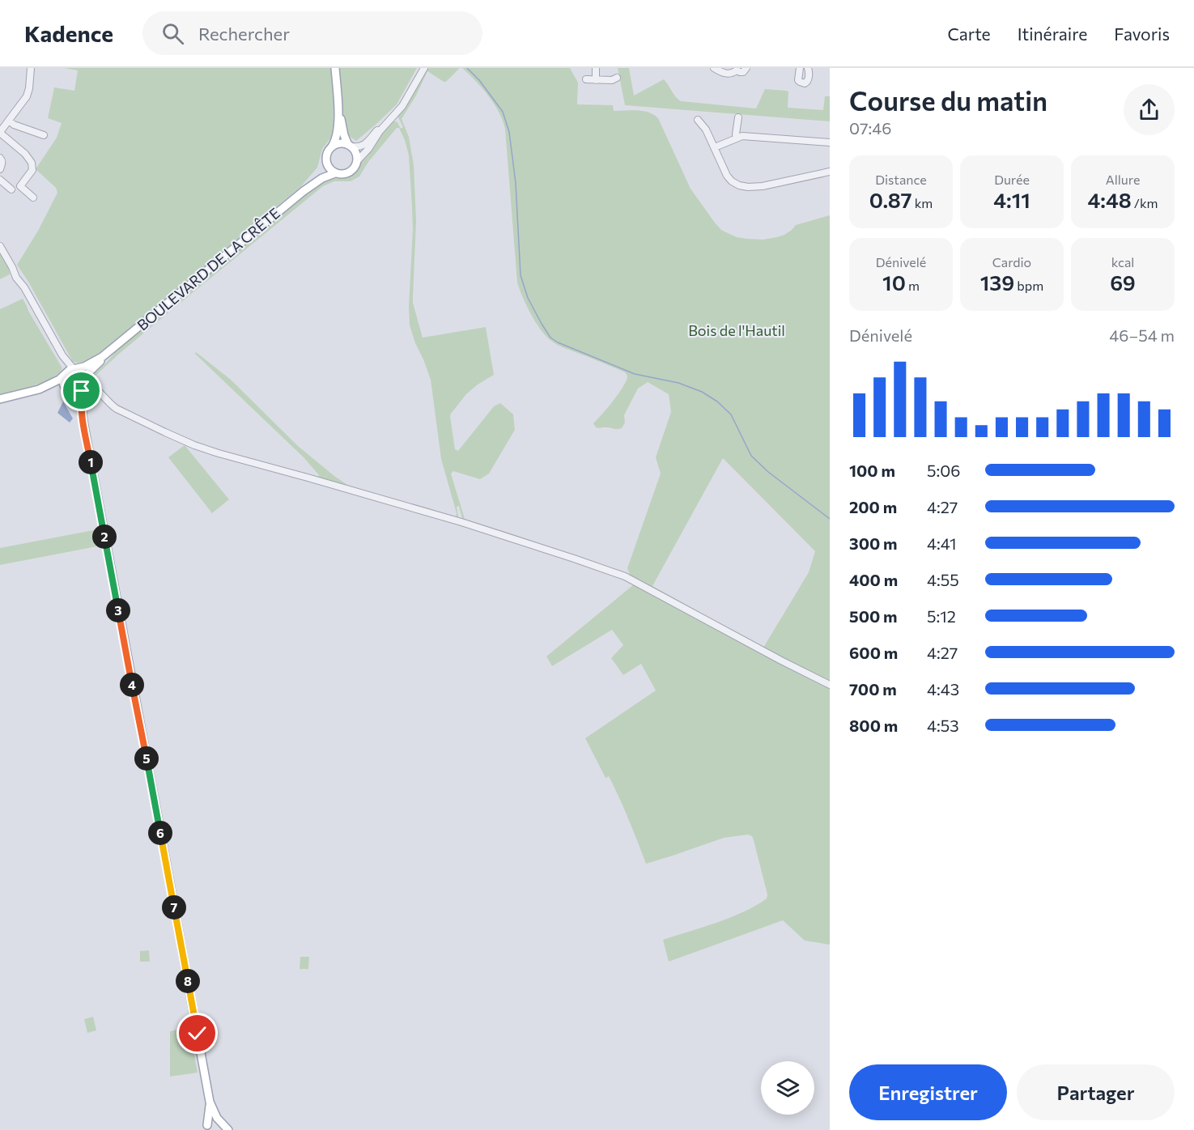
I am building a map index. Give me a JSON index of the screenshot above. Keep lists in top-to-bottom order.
{
  "streets": {
    "main road": ["BOULEVARD DE LA CRÊTE"]
  },
  "parks": ["Bois de l'Hautil"],
  "page": {
    "header": "Kadence",
    "search": "Rechercher",
    "nav": ["Carte", "Itinéraire", "Favoris"],
    "heading": ["Course du matin", "07:46"],
    "stats": [
      ["Distance", "0.87 km"],
      ["Durée", "4:11"],
      ["Allure", "4:48 /km"],
      ["Dénivelé", "10 m"],
      ["Cardio", "139 bpm"],
      ["kcal", "69"]
    ],
    "chart": ["Dénivelé", "46–54 m"],
    "pins": [
      "1",
      "2",
      "3",
      "4",
      "5",
      "6",
      "7",
      "8"
    ],
    "list": [
      {
        "name": "100 m",
        "note": "5:06"
      },
      {
        "name": "200 m",
        "note": "4:27"
      },
      {
        "name": "300 m",
        "note": "4:41"
      },
      {
        "name": "400 m",
        "note": "4:55"
      },
      {
        "name": "500 m",
        "note": "5:12"
      },
      {
        "name": "600 m",
        "note": "4:27"
      },
      {
        "name": "700 m",
        "note": "4:43"
      },
      {
        "name": "800 m",
        "note": "4:53"
      }
    ],
    "buttons": ["Enregistrer", "Partager"]
  }
}
